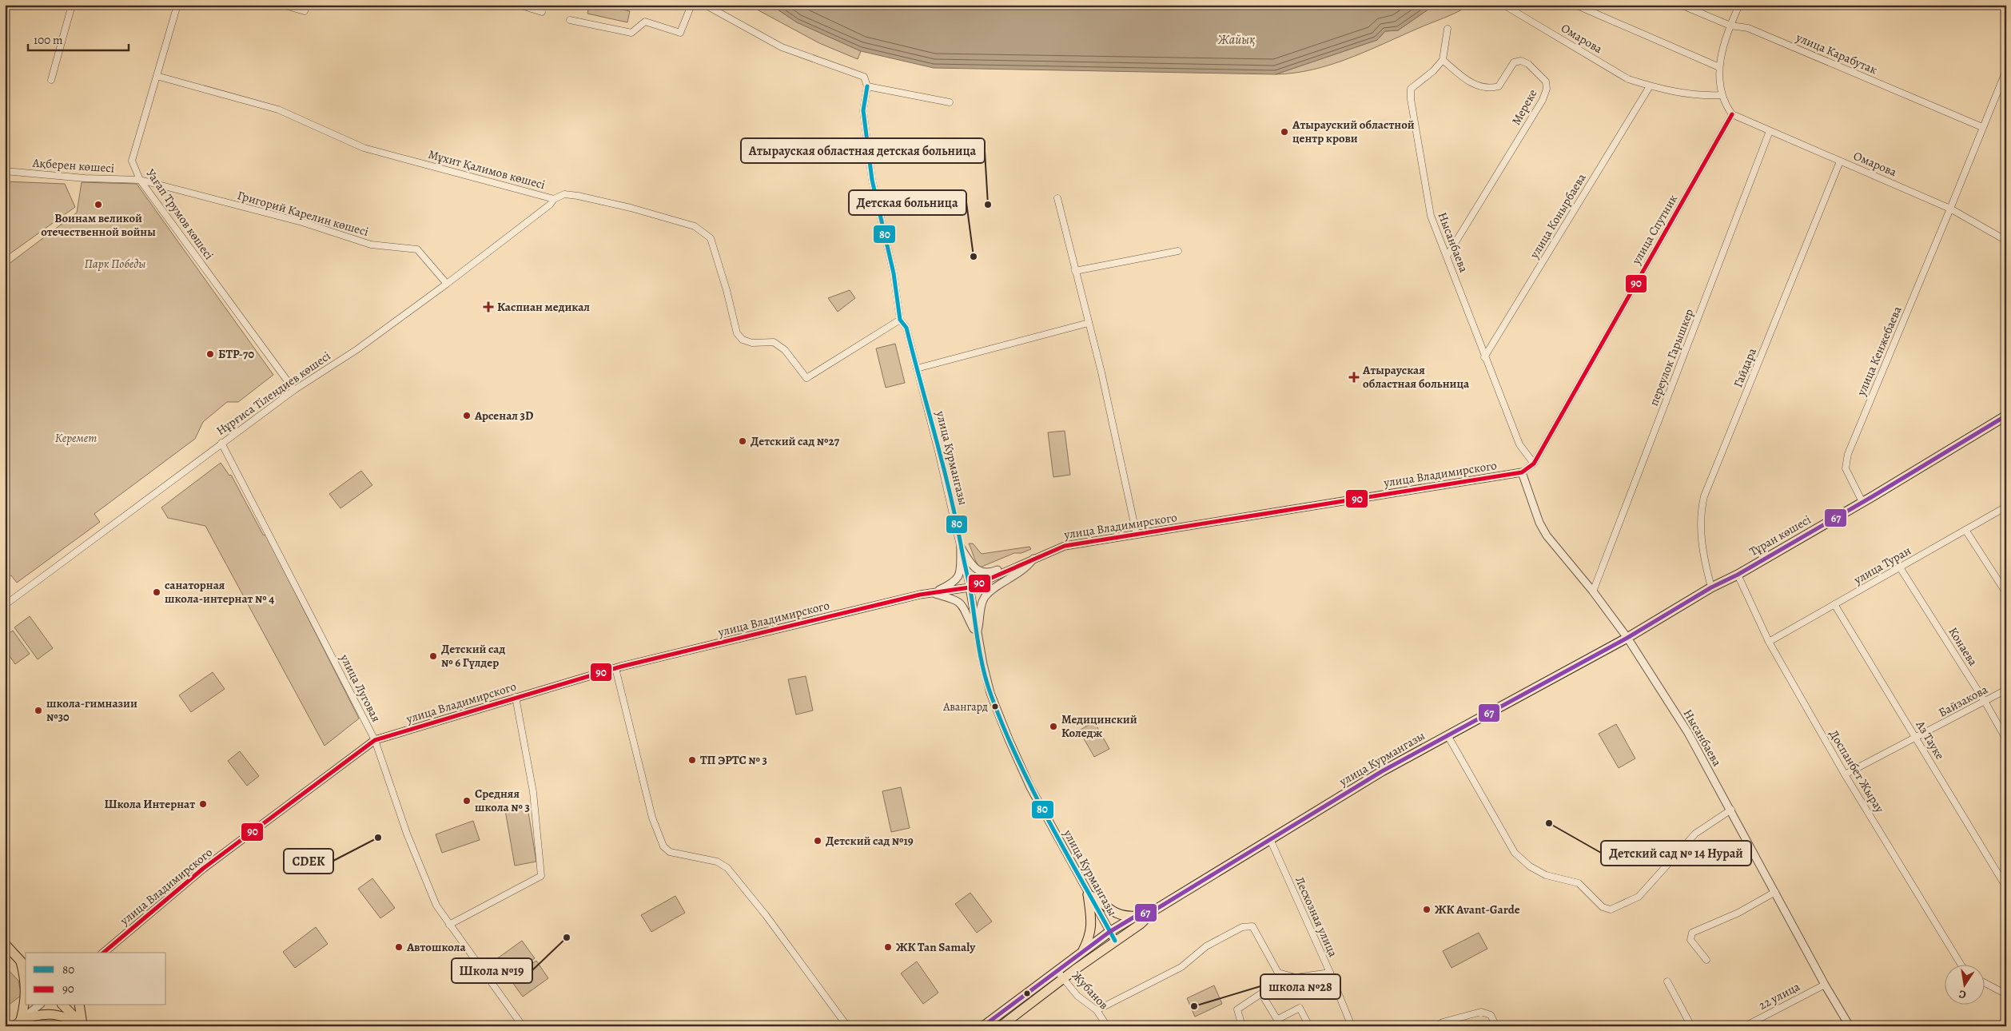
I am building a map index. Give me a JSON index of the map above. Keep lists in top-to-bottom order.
{
  "streets": {
    "main road": ["улица Курмангазы", "Тұран көшесі"],
    "street": [
      "Омарова",
      "улица Карабутак",
      "Мереке",
      "Ақберен көшесі",
      "Мұхит Қалимов көшесі",
      "Григорий Карелин көшесі",
      "Уағап Трумов көшесі",
      "улица Конырбаева",
      "улица Спутник",
      "Нысанбаева",
      "улица Кенжебаева",
      "переулок Гарышкер",
      "Гайдара",
      "Нұрғиса Тілендиев көшесі",
      "улица Владимирского",
      "улица Туран",
      "Конаева",
      "улица Луговая",
      "Байзакова",
      "Аз Тауке",
      "Доспанбет Жырау",
      "Лесхозная улица",
      "Жубанов",
      "22 улица"
    ]
  },
  "crossings": [
    ["Омарова", "улица Конырбаева"],
    ["Омарова", "улица Спутник"],
    ["Омарова", "улица Кенжебаева"],
    ["Омарова", "переулок Гарышкер"],
    ["Омарова", "Гайдара"],
    ["улица Карабутак", "улица Кенжебаева"],
    ["Мереке", "Нысанбаева"],
    ["Ақберен көшесі", "Григорий Карелин көшесі"],
    ["Ақберен көшесі", "Уағап Трумов көшесі"],
    ["Мұхит Қалимов көшесі", "Уағап Трумов көшесі"],
    ["Мұхит Қалимов көшесі", "Нұрғиса Тілендиев көшесі"],
    ["Мұхит Қалимов көшесі", "улица Курмангазы"],
    ["Григорий Карелин көшесі", "Уағап Трумов көшесі"],
    ["Григорий Карелин көшесі", "Нұрғиса Тілендиев көшесі"],
    ["Уағап Трумов көшесі", "Нұрғиса Тілендиев көшесі"],
    ["улица Конырбаева", "Нысанбаева"],
    ["улица Спутник", "Нысанбаева"],
    ["улица Спутник", "улица Владимирского"],
    ["Нысанбаева", "переулок Гарышкер"],
    ["Нысанбаева", "улица Курмангазы"],
    ["Нысанбаева", "улица Владимирского"],
    ["Нысанбаева", "Тұран көшесі"],
    ["Нысанбаева", "22 улица"],
    ["улица Кенжебаева", "Тұран көшесі"],
    ["Гайдара", "Тұран көшесі"],
    ["Нұрғиса Тілендиев көшесі", "улица Луговая"],
    ["улица Курмангазы", "улица Владимирского"],
    ["улица Курмангазы", "Тұран көшесі"],
    ["улица Курмангазы", "Лесхозная улица"],
    ["улица Курмангазы", "Жубанов"],
    ["улица Владимирского", "улица Луговая"],
    ["Тұран көшесі", "Доспанбет Жырау"],
    ["улица Туран", "Конаева"],
    ["улица Туран", "Аз Тауке"],
    ["улица Туран", "Доспанбет Жырау"],
    ["Конаева", "Байзакова"],
    ["Байзакова", "Аз Тауке"],
    ["Байзакова", "Доспанбет Жырау"]
  ],
  "water": ["Жайық"],
  "parks": ["Парк Победы", "Керемет"],
  "places": {
    "other": [
      "Атырауский областной центр крови",
      "Воинам великой отечественной войны",
      "Атырауская областная детская больница",
      "Детская больница",
      "БТР-70",
      "Арсенал 3D",
      "Детский сад №27",
      "санаторная школа-интернат № 4",
      "Детский сад № 6 Гүлдер",
      "Авангард",
      "школа-гимназии №30",
      "Медицинский Коледж",
      "ТП ЭРТС № 3",
      "Средняя школа № 3",
      "Школа Интернат",
      "Детский сад № 14 Нурай",
      "CDEK",
      "Детский сад №19",
      "ЖК Avant-Garde",
      "Школа №19",
      "Автошкола",
      "ЖК Tan Samaly",
      "школа №28"
    ],
    "health": ["Каспиан медикал", "Атырауская областная больница"]
  },
  "lines": ["transit line 80", "transit line 90", "transit line 67"],
  "legend": ["80", "90"],
  "scale_bar": "100 m",
  "north": "bottom"
}
